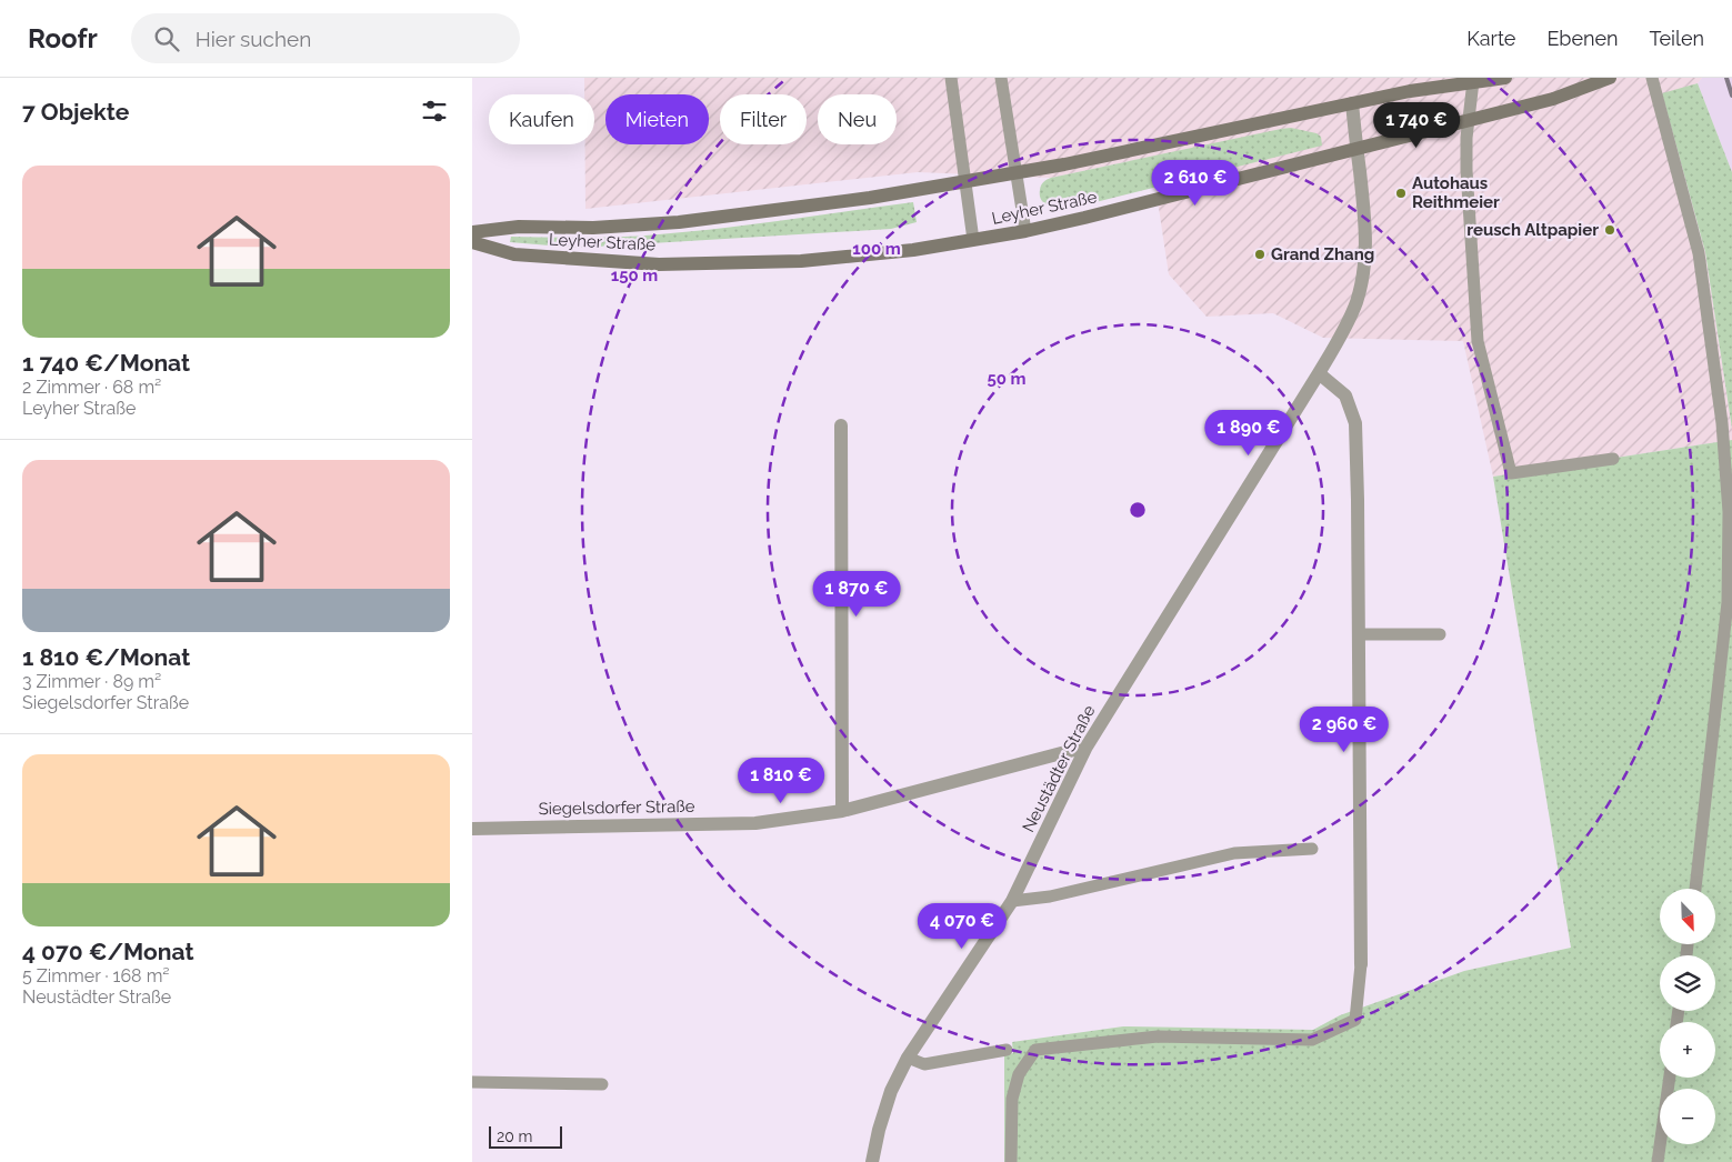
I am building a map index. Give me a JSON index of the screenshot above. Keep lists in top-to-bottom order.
{
  "streets": {
    "main road": ["Leyher Straße"],
    "street": ["Neustädter Straße", "Siegelsdorfer Straße"]
  },
  "crossings": [
    ["Leyher Straße", "Neustädter Straße"],
    ["Neustädter Straße", "Siegelsdorfer Straße"]
  ],
  "places": ["Autohaus Reithmeier", "reusch Altpapier", "Grand Zhang"],
  "scale_bar": "20 m",
  "north": "bottom right",
  "page": {
    "header": "Roofr",
    "search": "Hier suchen",
    "nav": ["Karte", "Ebenen", "Teilen"],
    "heading": "7 Objekte",
    "chip": [
      "Kaufen",
      "Mieten",
      "Filter",
      "Neu"
    ],
    "price": [
      "1 740 €",
      "2 610 €",
      "1 890 €",
      "1 870 €",
      "2 960 €",
      "1 810 €",
      "4 070 €"
    ],
    "list": [
      {
        "name": "1 740 €/Monat",
        "note": "2 Zimmer · 68 m² · Leyher Straße"
      },
      {
        "name": "1 810 €/Monat",
        "note": "3 Zimmer · 89 m² · Siegelsdorfer Straße"
      },
      {
        "name": "4 070 €/Monat",
        "note": "5 Zimmer · 168 m² · Neustädter Straße"
      }
    ],
    "map_buttons": ["+", "−"],
    "scale": "20 m"
  },
  "rings": ["100 m", "150 m", "50 m"]
}
